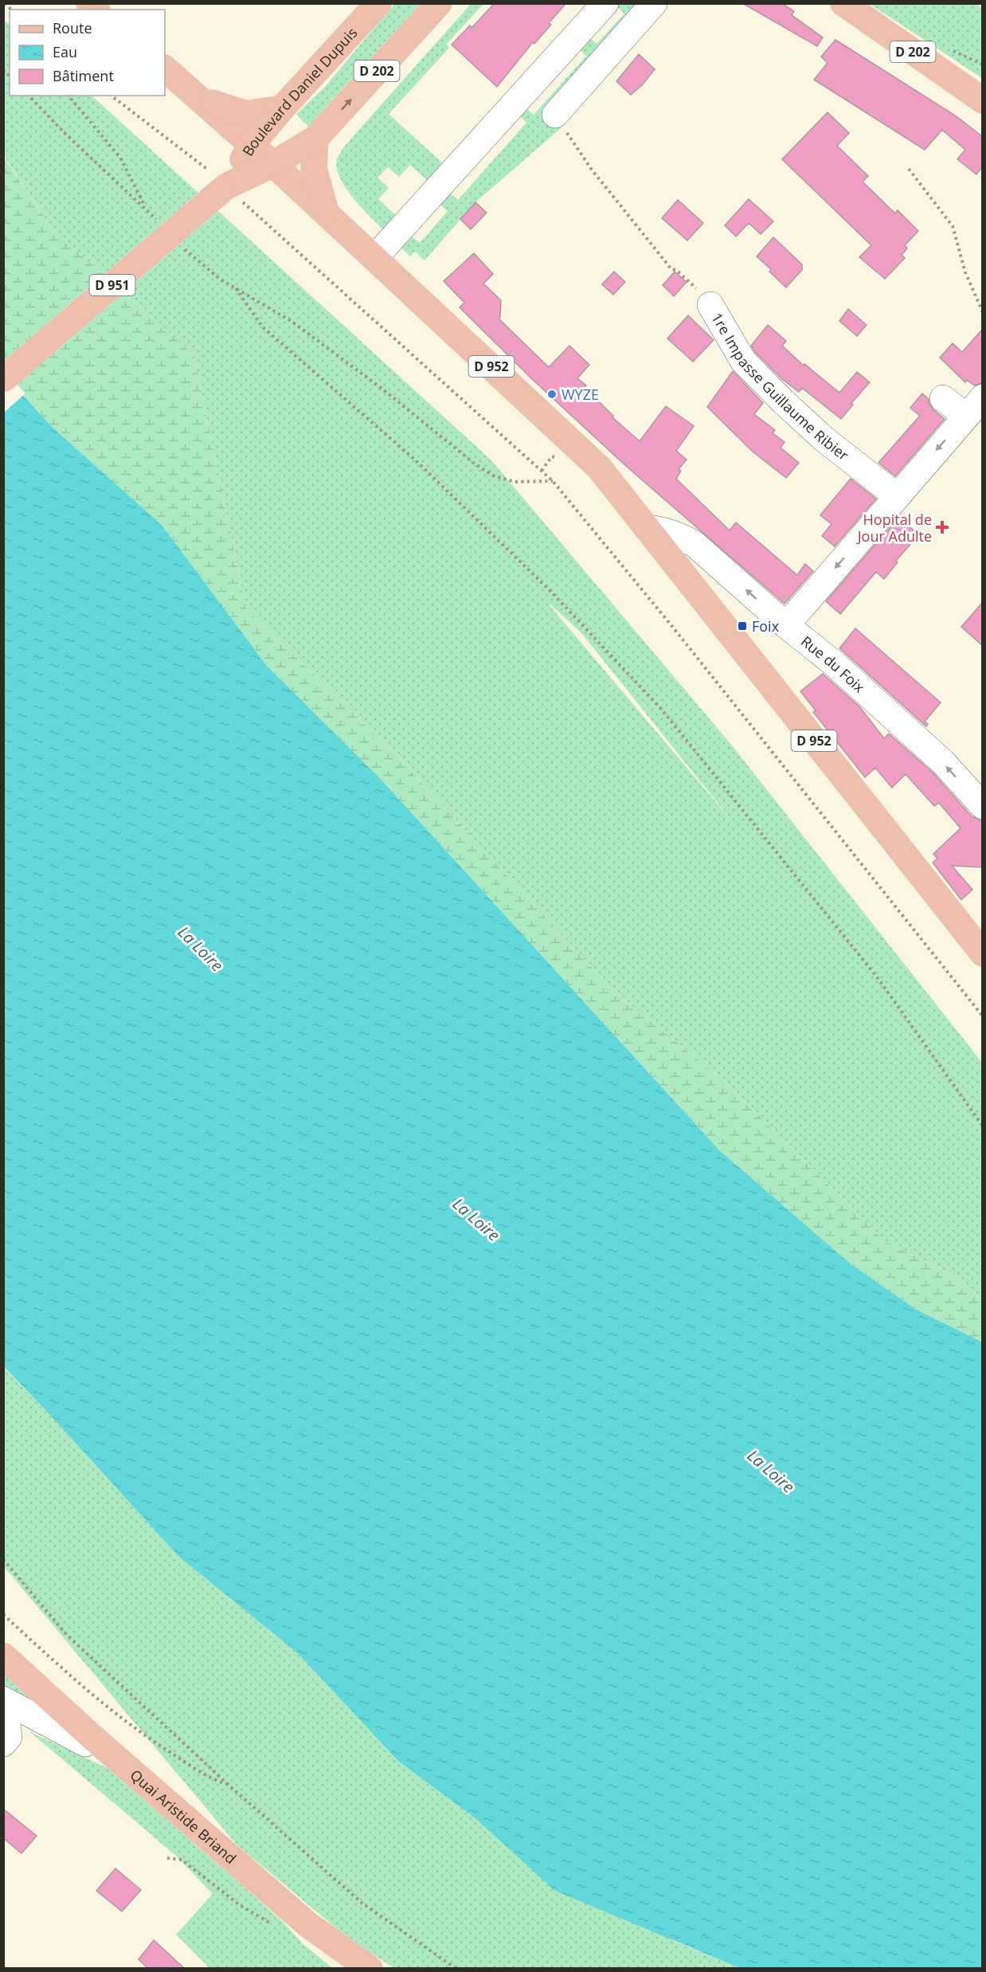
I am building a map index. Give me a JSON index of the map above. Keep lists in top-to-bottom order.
{
  "streets": {
    "main road": [
      "D 202",
      "Boulevard Daniel Dupuis",
      "D 951",
      "D 952",
      "Quai Aristide Briand"
    ],
    "street": ["1re Impasse Guillaume Ribier", "Rue du Foix"]
  },
  "crossings": [
    ["D 202", "Boulevard Daniel Dupuis"],
    ["D 202", "D 952"],
    ["Boulevard Daniel Dupuis", "D 951"],
    ["Boulevard Daniel Dupuis", "D 952"],
    ["D 952", "Rue du Foix"]
  ],
  "one_way": ["Rue du Foix"],
  "water": ["La Loire"],
  "places": {
    "other": ["WYZE"],
    "health": ["Hopital de Jour Adulte"],
    "transit": ["Foix"]
  },
  "legend": ["Route", "Eau", "Bâtiment"]
}
